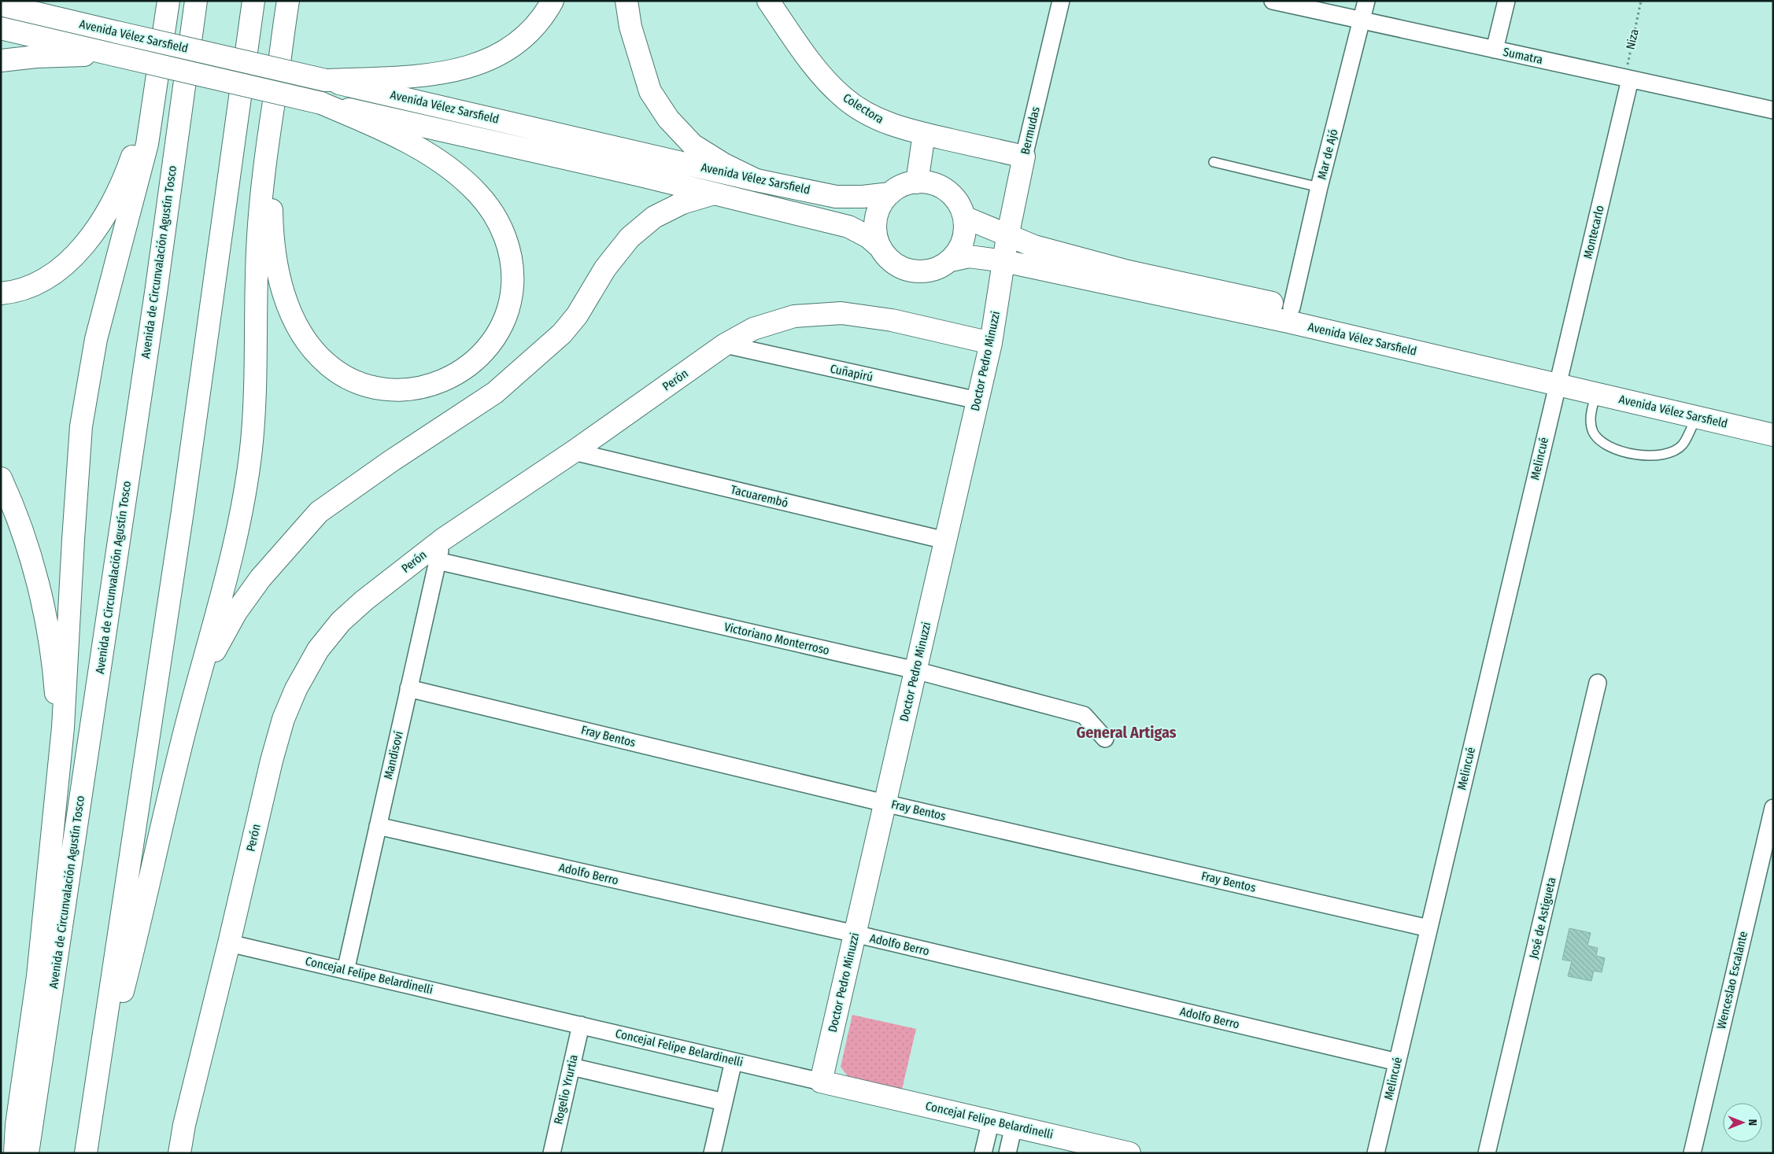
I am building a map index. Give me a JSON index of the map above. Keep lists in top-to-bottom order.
{
  "streets": {
    "main road": [
      "Avenida Vélez Sarsfield",
      "Colectora",
      "Bermudas",
      "Avenida de Circunvalación Agustín Tosco",
      "Doctor Pedro Minuzzi",
      "Perón",
      "Concejal Felipe Belardinelli"
    ],
    "street": [
      "Sumatra",
      "Mar de Ajó",
      "Montecarlo",
      "Cuñapirú",
      "Melincué",
      "Tacuarembó",
      "Victoriano Monterroso",
      "Fray Bentos",
      "Mandisoví",
      "Adolfo Berro",
      "José de Astigueta",
      "Wenceslao Escalante",
      "Rogelio Yrurtia"
    ],
    "path": ["Niza"]
  },
  "crossings": [
    ["Avenida Vélez Sarsfield", "Bermudas"],
    ["Avenida Vélez Sarsfield", "Mar de Ajó"],
    ["Avenida Vélez Sarsfield", "Montecarlo"],
    ["Avenida Vélez Sarsfield", "Doctor Pedro Minuzzi"],
    ["Avenida Vélez Sarsfield", "Melincué"],
    ["Niza", "Sumatra"],
    ["Niza", "Montecarlo"],
    ["Sumatra", "Mar de Ajó"],
    ["Sumatra", "Montecarlo"],
    ["Colectora", "Bermudas"],
    ["Bermudas", "Doctor Pedro Minuzzi"],
    ["Montecarlo", "Melincué"],
    ["Doctor Pedro Minuzzi", "Cuñapirú"],
    ["Doctor Pedro Minuzzi", "Perón"],
    ["Doctor Pedro Minuzzi", "Tacuarembó"],
    ["Doctor Pedro Minuzzi", "Victoriano Monterroso"],
    ["Doctor Pedro Minuzzi", "Fray Bentos"],
    ["Doctor Pedro Minuzzi", "Adolfo Berro"],
    ["Doctor Pedro Minuzzi", "Concejal Felipe Belardinelli"],
    ["Cuñapirú", "Perón"],
    ["Perón", "Tacuarembó"],
    ["Perón", "Mandisoví"],
    ["Perón", "Concejal Felipe Belardinelli"],
    ["Melincué", "Fray Bentos"],
    ["Melincué", "Adolfo Berro"],
    ["Victoriano Monterroso", "Mandisoví"],
    ["Fray Bentos", "Mandisoví"],
    ["Mandisoví", "Adolfo Berro"],
    ["Mandisoví", "Concejal Felipe Belardinelli"],
    ["Concejal Felipe Belardinelli", "Rogelio Yrurtia"]
  ],
  "districts": ["General Artigas"],
  "north": "right"
}
